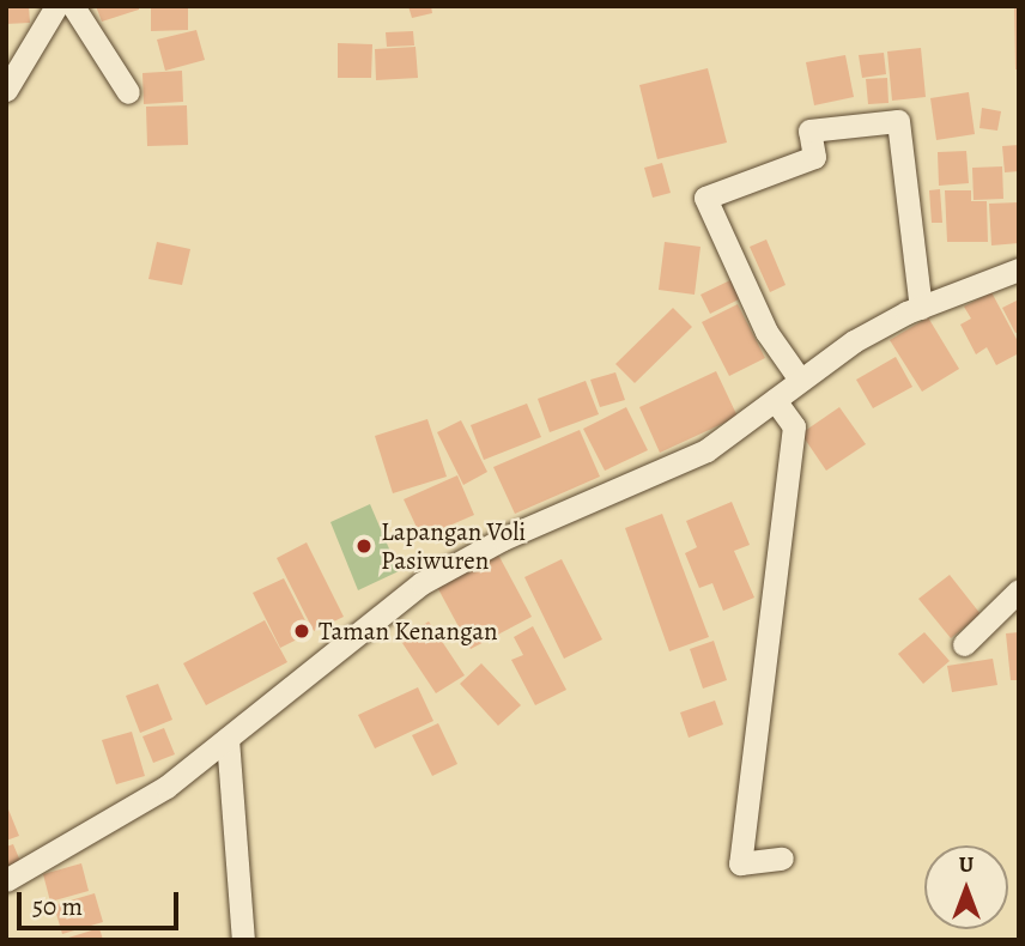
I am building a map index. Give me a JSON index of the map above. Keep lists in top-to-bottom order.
{
  "places": ["Lapangan Voli Pasiwuren", "Taman Kenangan"],
  "scale_bar": "50 m",
  "north": "top"
}
